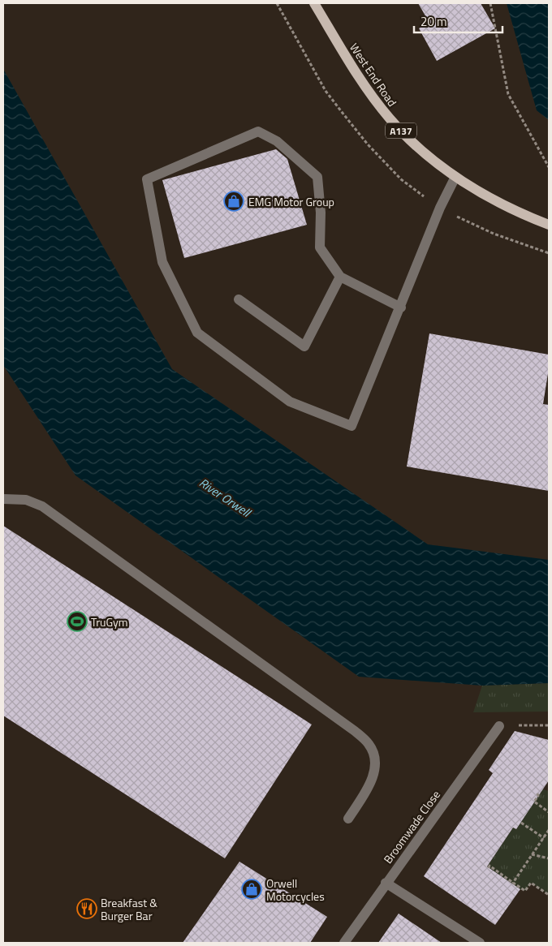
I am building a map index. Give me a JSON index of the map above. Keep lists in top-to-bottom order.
{
  "streets": {
    "main road": ["West End Road", "A137"],
    "street": ["Broomwade Close"]
  },
  "water": ["River Orwell"],
  "places": {
    "shop": ["EMG Motor Group", "Orwell Motorcycles"],
    "sports": ["TruGym"],
    "restaurant": ["Breakfast & Burger Bar"]
  },
  "scale_bar": "20 m"
}
